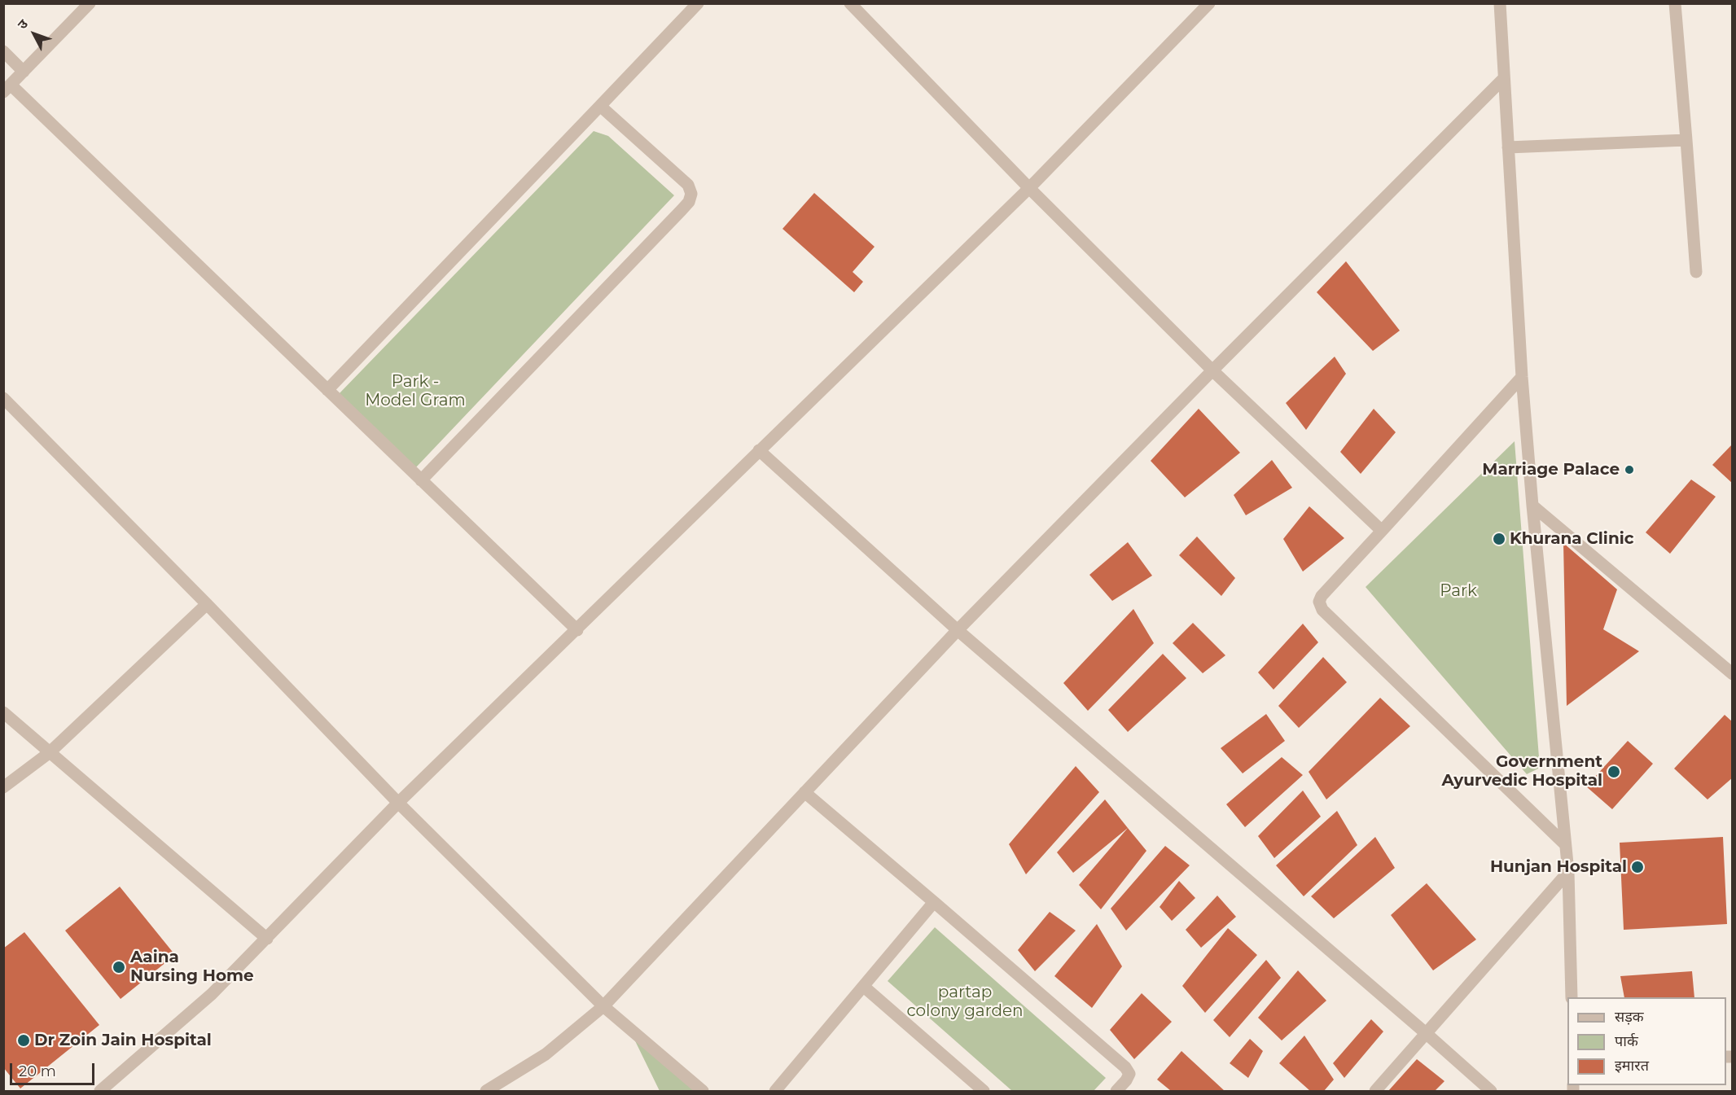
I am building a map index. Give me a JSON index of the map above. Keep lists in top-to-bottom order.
{
  "parks": ["Park - Model Gram", "Park", "partap colony garden"],
  "places": [
    "Marriage Palace",
    "Khurana Clinic",
    "Government Ayurvedic Hospital",
    "Hunjan Hospital",
    "Aaina Nursing Home",
    "Dr Zoin Jain Hospital"
  ],
  "legend": ["सड़क", "पार्क", "इमारत"],
  "scale_bar": "20 m",
  "north": "top left"
}
